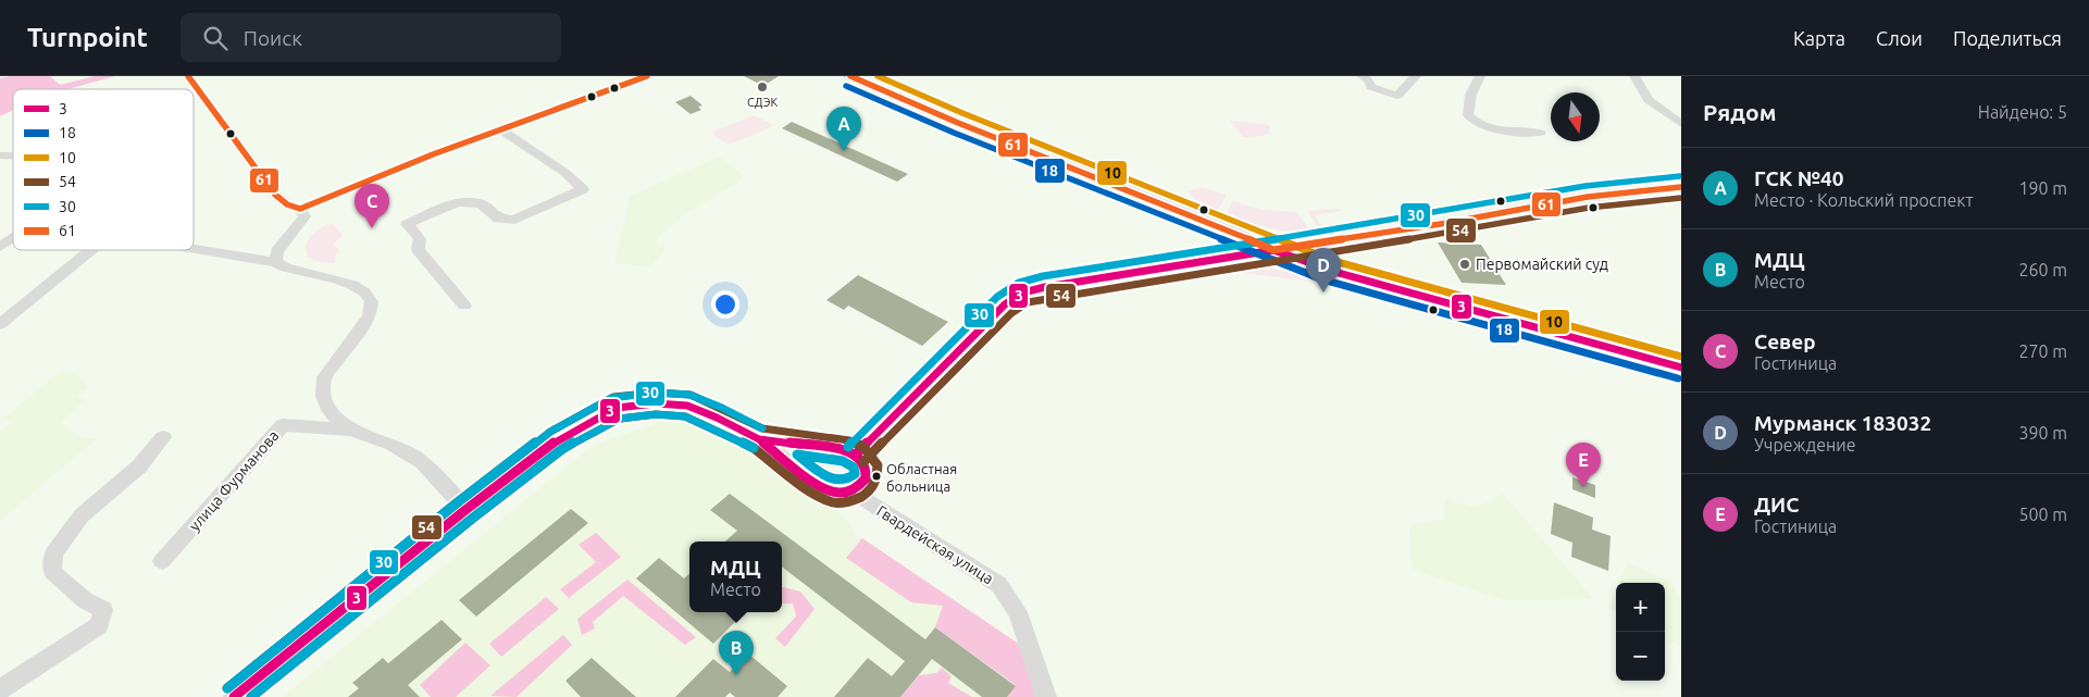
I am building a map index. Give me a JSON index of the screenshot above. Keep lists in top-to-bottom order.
{
  "streets": {
    "street": ["улица Фурманова", "Гвардейская улица"]
  },
  "places": ["СДЭК", "Первомайский суд", "Областная больница"],
  "lines": [
    "transit line 10",
    "transit line 61",
    "transit line 18",
    "transit line 30",
    "transit line 54",
    "transit line 3"
  ],
  "legend": [
    "3",
    "18",
    "10",
    "54",
    "30",
    "61"
  ],
  "north": "bottom",
  "page": {
    "header": "Turnpoint",
    "search": "Поиск",
    "nav": ["Карта", "Слои", "Поделиться"],
    "heading": ["Рядом", "Найдено: 5"],
    "pins": [
      "A",
      "C",
      "D",
      "E",
      "B"
    ],
    "list": [
      {
        "mark": "A",
        "name": "ГСК №40",
        "note": "Место · Кольский проспект",
        "value": "190 m"
      },
      {
        "mark": "B",
        "name": "МДЦ",
        "note": "Место",
        "value": "260 m"
      },
      {
        "mark": "C",
        "name": "Север",
        "note": "Гостиница",
        "value": "270 m"
      },
      {
        "mark": "D",
        "name": "Мурманск 183032",
        "note": "Учреждение",
        "value": "390 m"
      },
      {
        "mark": "E",
        "name": "ДИС",
        "note": "Гостиница",
        "value": "500 m"
      }
    ],
    "popup": ["МДЦ", "Место"],
    "map_buttons": ["+", "−"]
  }
}
